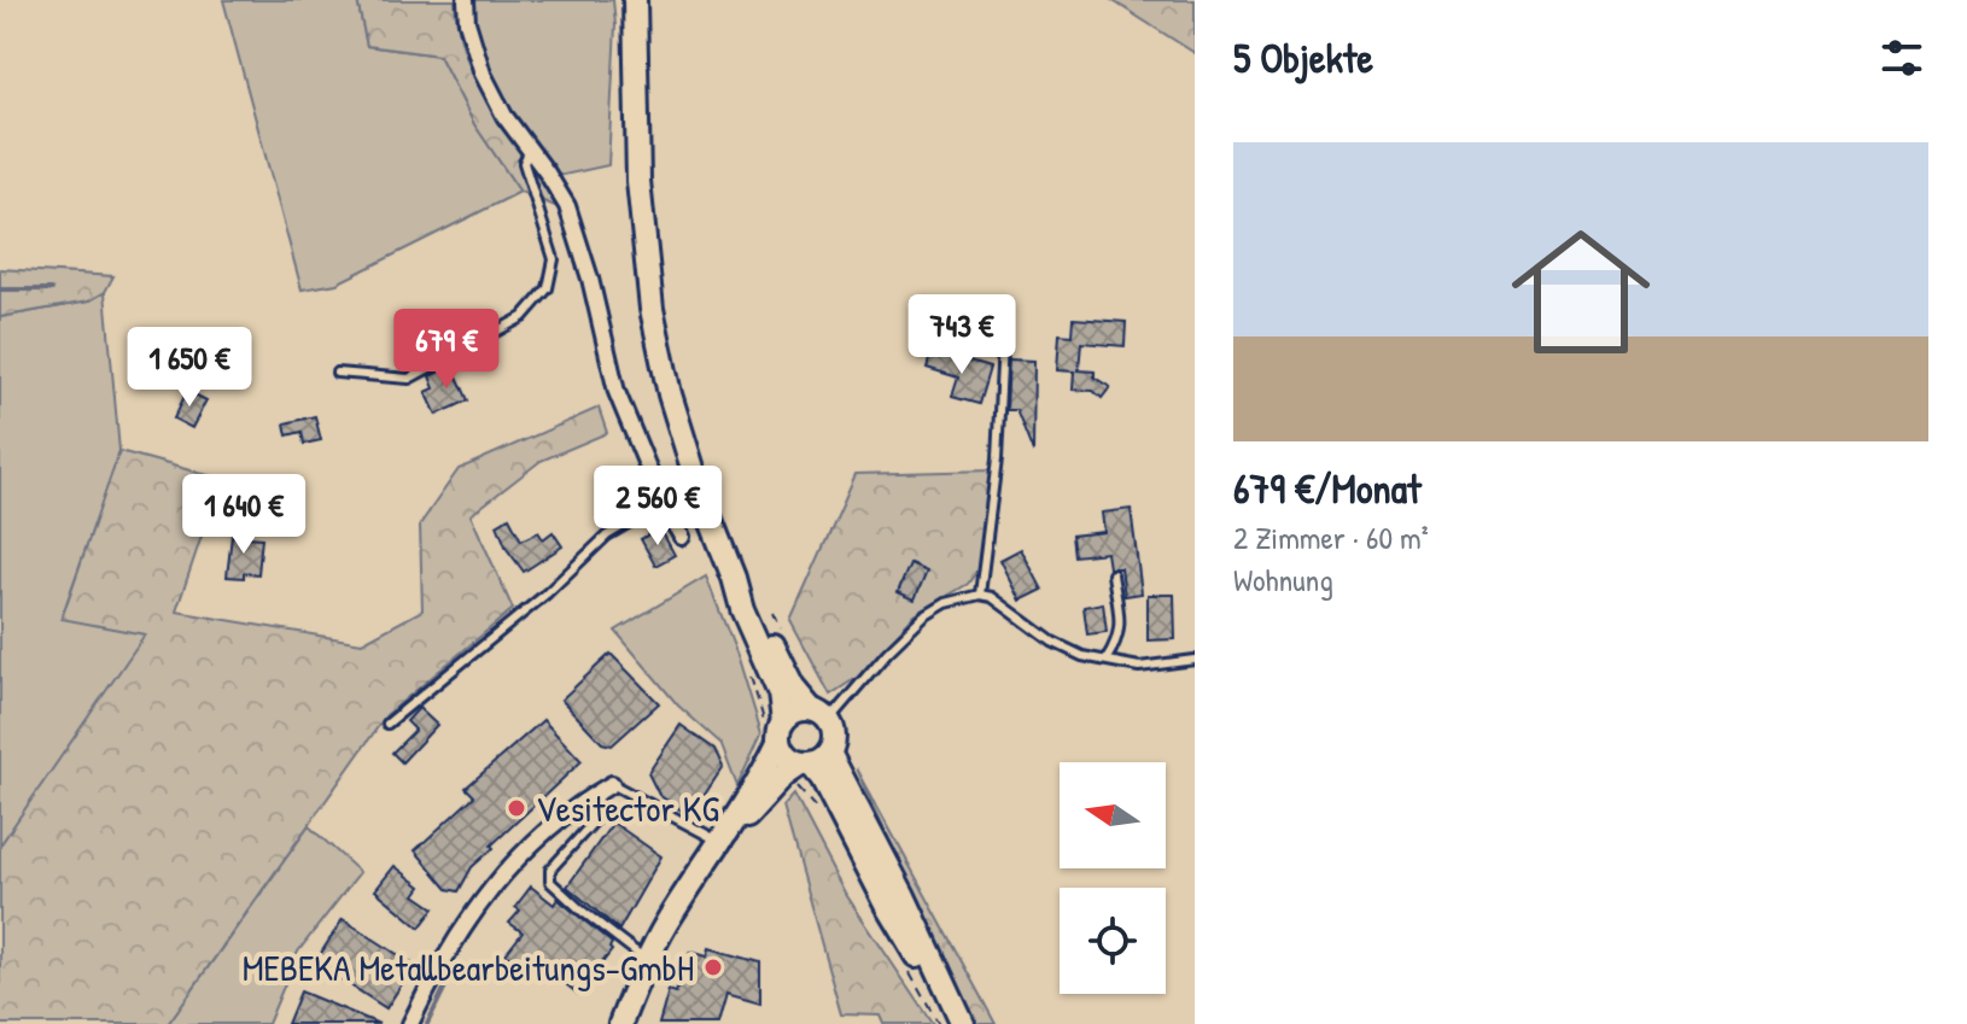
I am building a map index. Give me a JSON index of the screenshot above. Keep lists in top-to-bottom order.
{
  "places": ["Vesitector KG", "MEBEKA Metallbearbeitungs-GmbH"],
  "north": "left",
  "page": {
    "heading": "5 Objekte",
    "list": [
      {
        "name": "679 €/Monat",
        "note": "2 Zimmer · 60 m² · Wohnung"
      }
    ],
    "price": [
      "743 €",
      "679 €",
      "1 650 €",
      "2 560 €",
      "1 640 €"
    ]
  }
}
